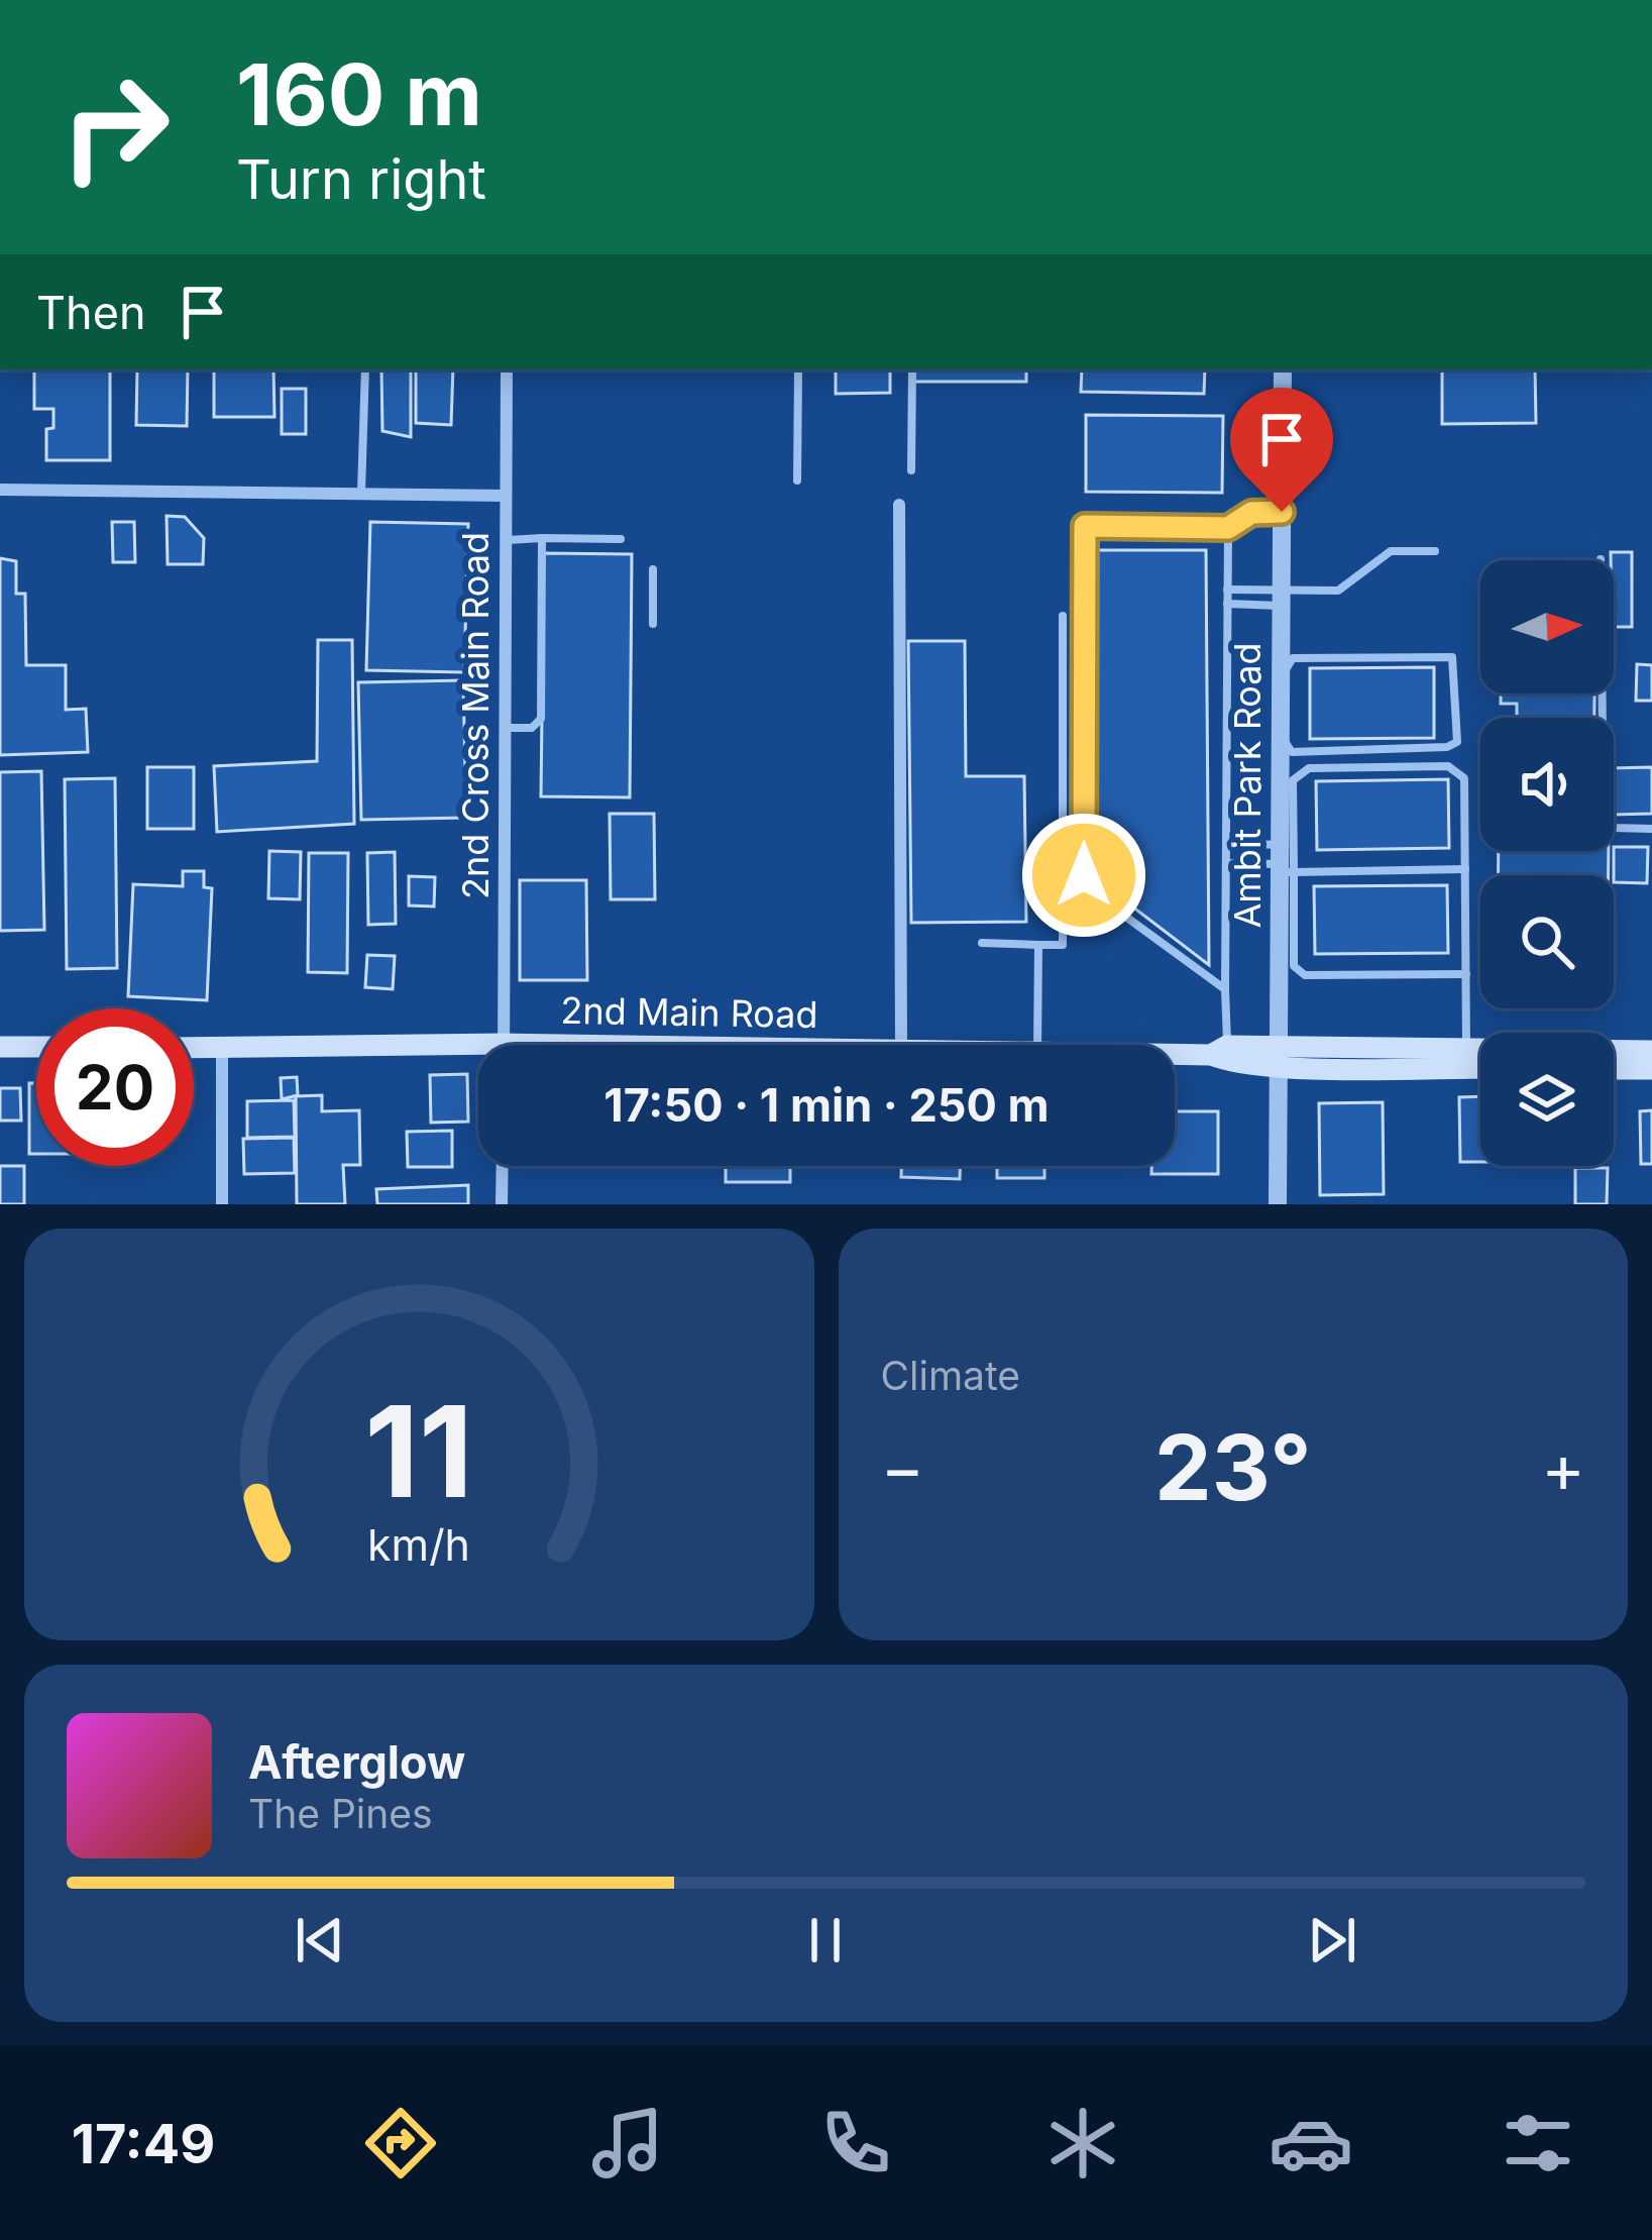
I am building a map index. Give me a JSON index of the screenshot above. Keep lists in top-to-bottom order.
{
  "streets": {
    "main road": ["2nd Main Road"],
    "street": ["2nd Cross Main Road", "Ambit Park Road"]
  },
  "crossings": [
    ["Ambit Park Road", "2nd Main Road"]
  ],
  "north": "right",
  "page": {
    "turn": ["160 m", "Turn right"],
    "then": "Then",
    "limit": "20",
    "trip": "17:50 · 1 min · 250 m",
    "tile": "Climate",
    "heat": ["−", "23°", "+"],
    "song": ["Afterglow", "The Pines"],
    "tabs": "17:49",
    "gauge": ["11", "km/h"]
  }
}
